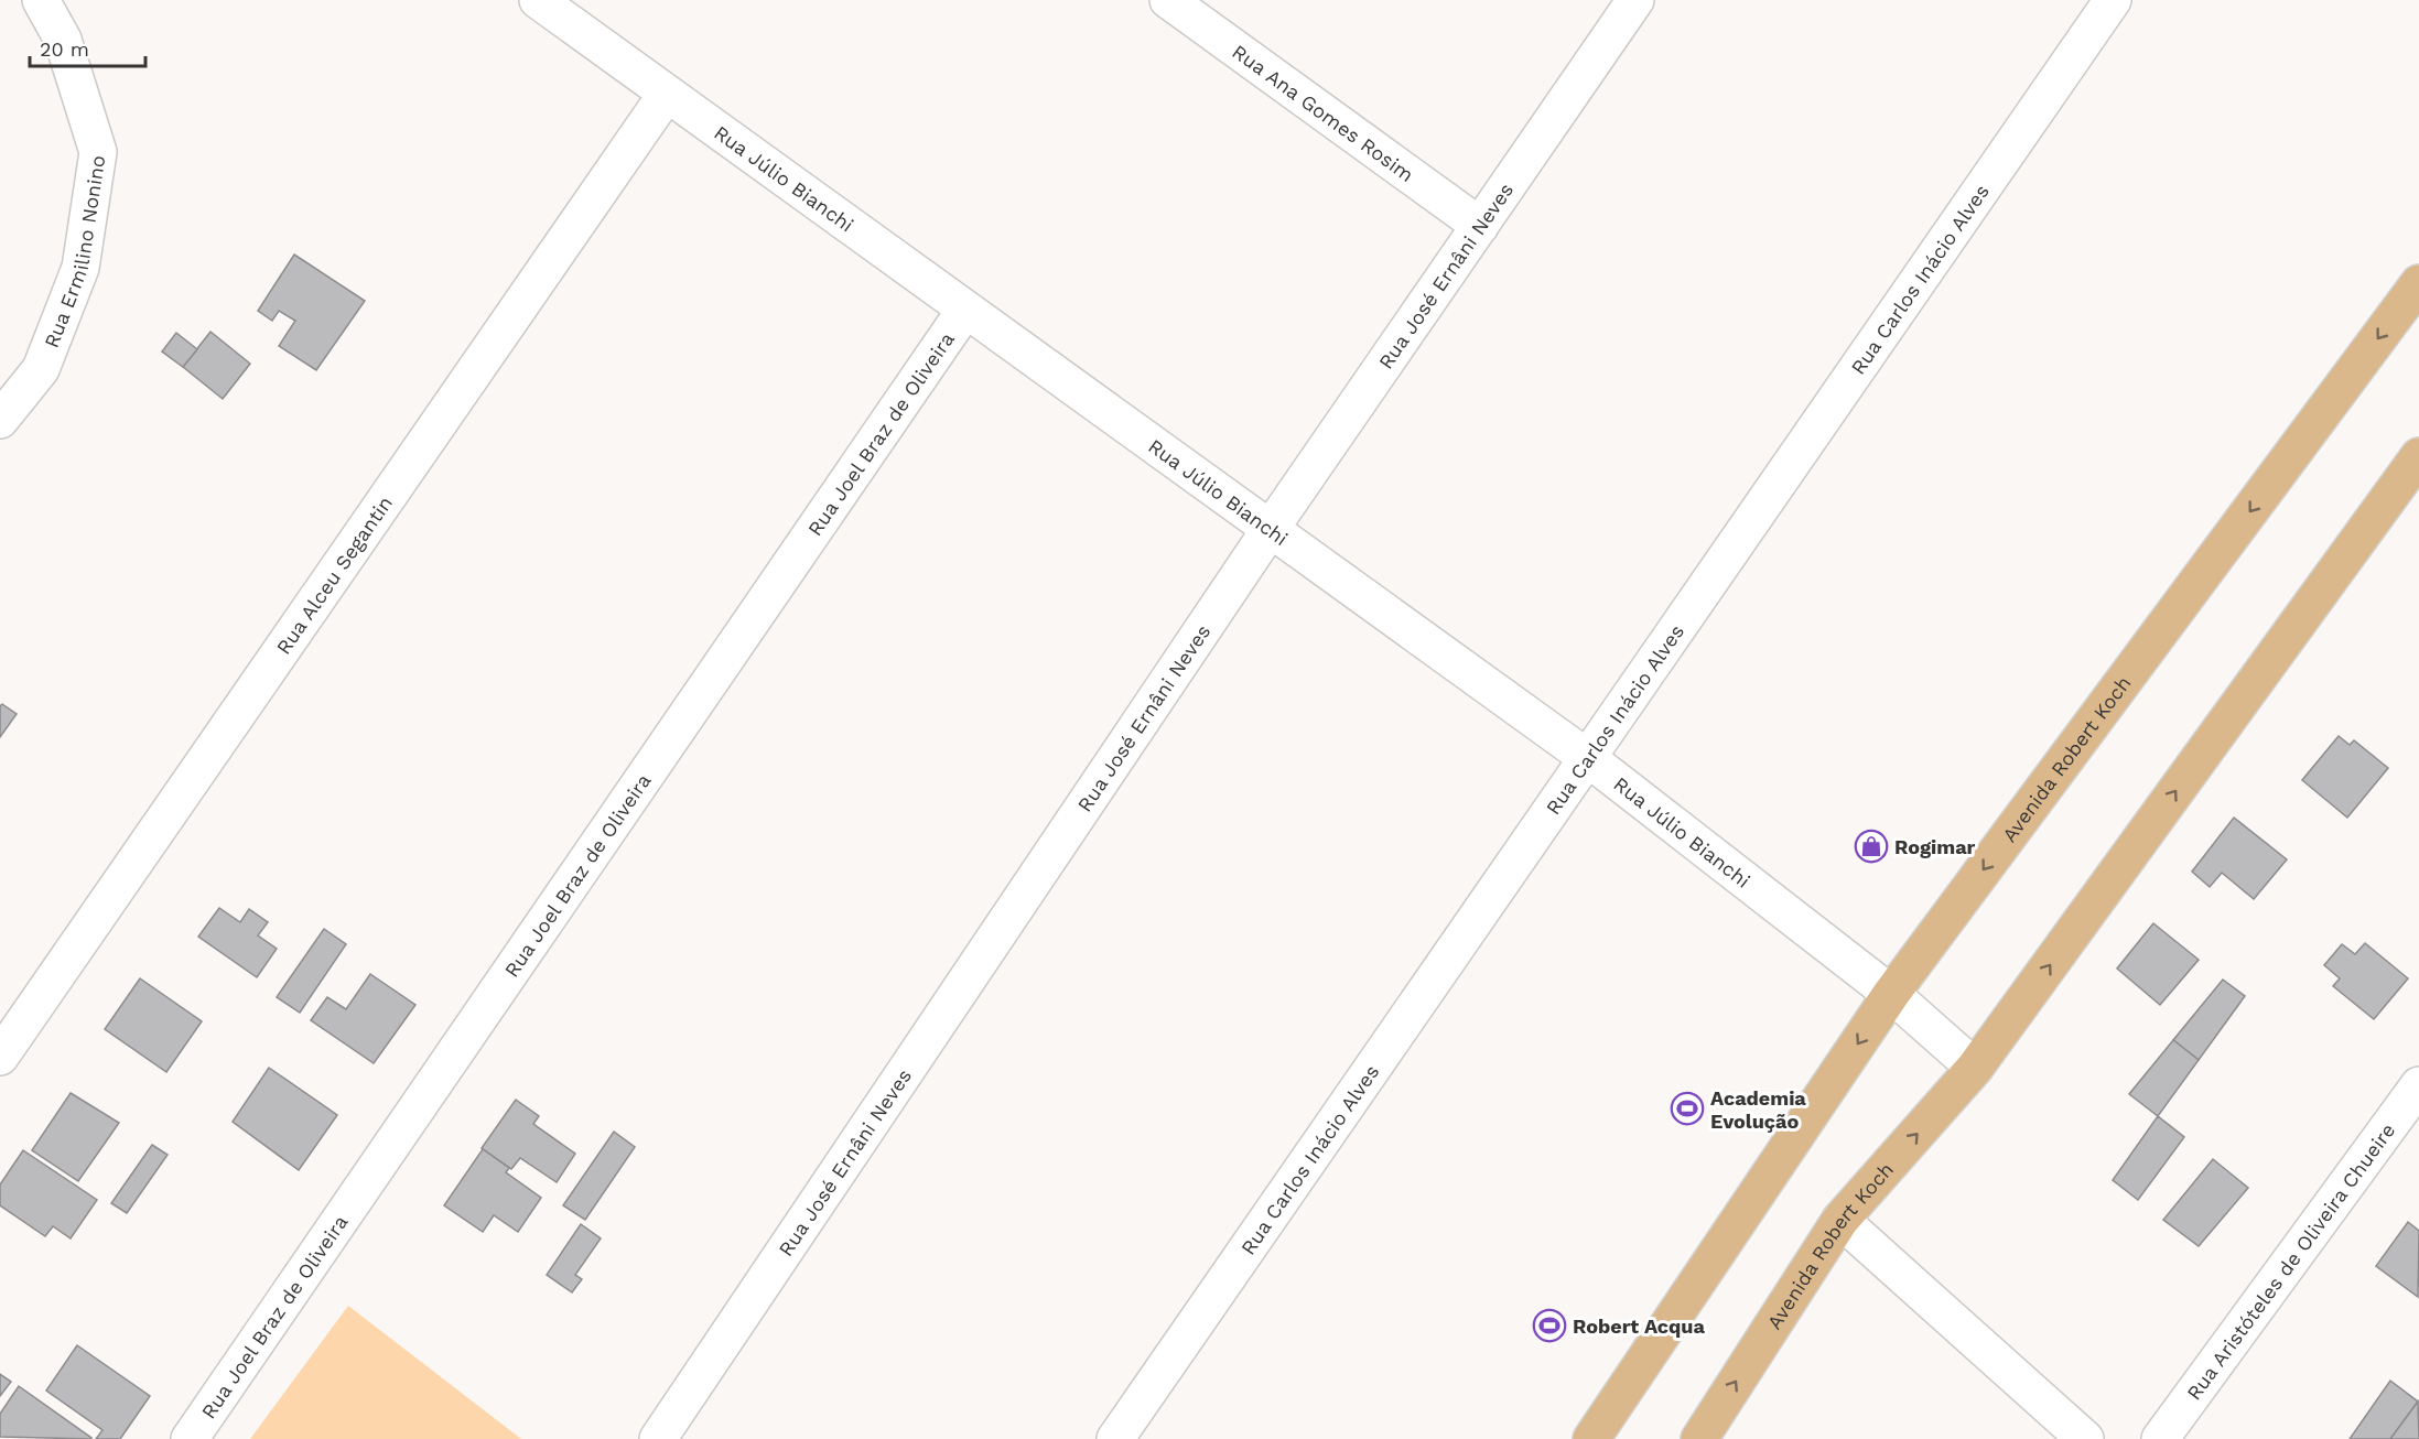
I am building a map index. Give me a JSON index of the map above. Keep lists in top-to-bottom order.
{
  "streets": {
    "main road": ["Avenida Robert Koch"],
    "street": [
      "Rua Ana Gomes Rosim",
      "Rua Júlio Bianchi",
      "Rua Ermilino Nonino",
      "Rua José Ernâni Neves",
      "Rua Carlos Inácio Alves",
      "Rua Joel Braz de Oliveira",
      "Rua Alceu Segantin",
      "Rua Aristóteles de Oliveira Chueire"
    ]
  },
  "crossings": [
    ["Rua Ana Gomes Rosim", "Rua José Ernâni Neves"],
    ["Rua Júlio Bianchi", "Rua José Ernâni Neves"],
    ["Rua Júlio Bianchi", "Rua Carlos Inácio Alves"],
    ["Rua Júlio Bianchi", "Rua Joel Braz de Oliveira"],
    ["Rua Júlio Bianchi", "Rua Alceu Segantin"],
    ["Rua Júlio Bianchi", "Avenida Robert Koch"]
  ],
  "places": {
    "shop": ["Rogimar"],
    "sports": ["Academia Evolução", "Robert Acqua"]
  },
  "scale_bar": "20 m"
}
